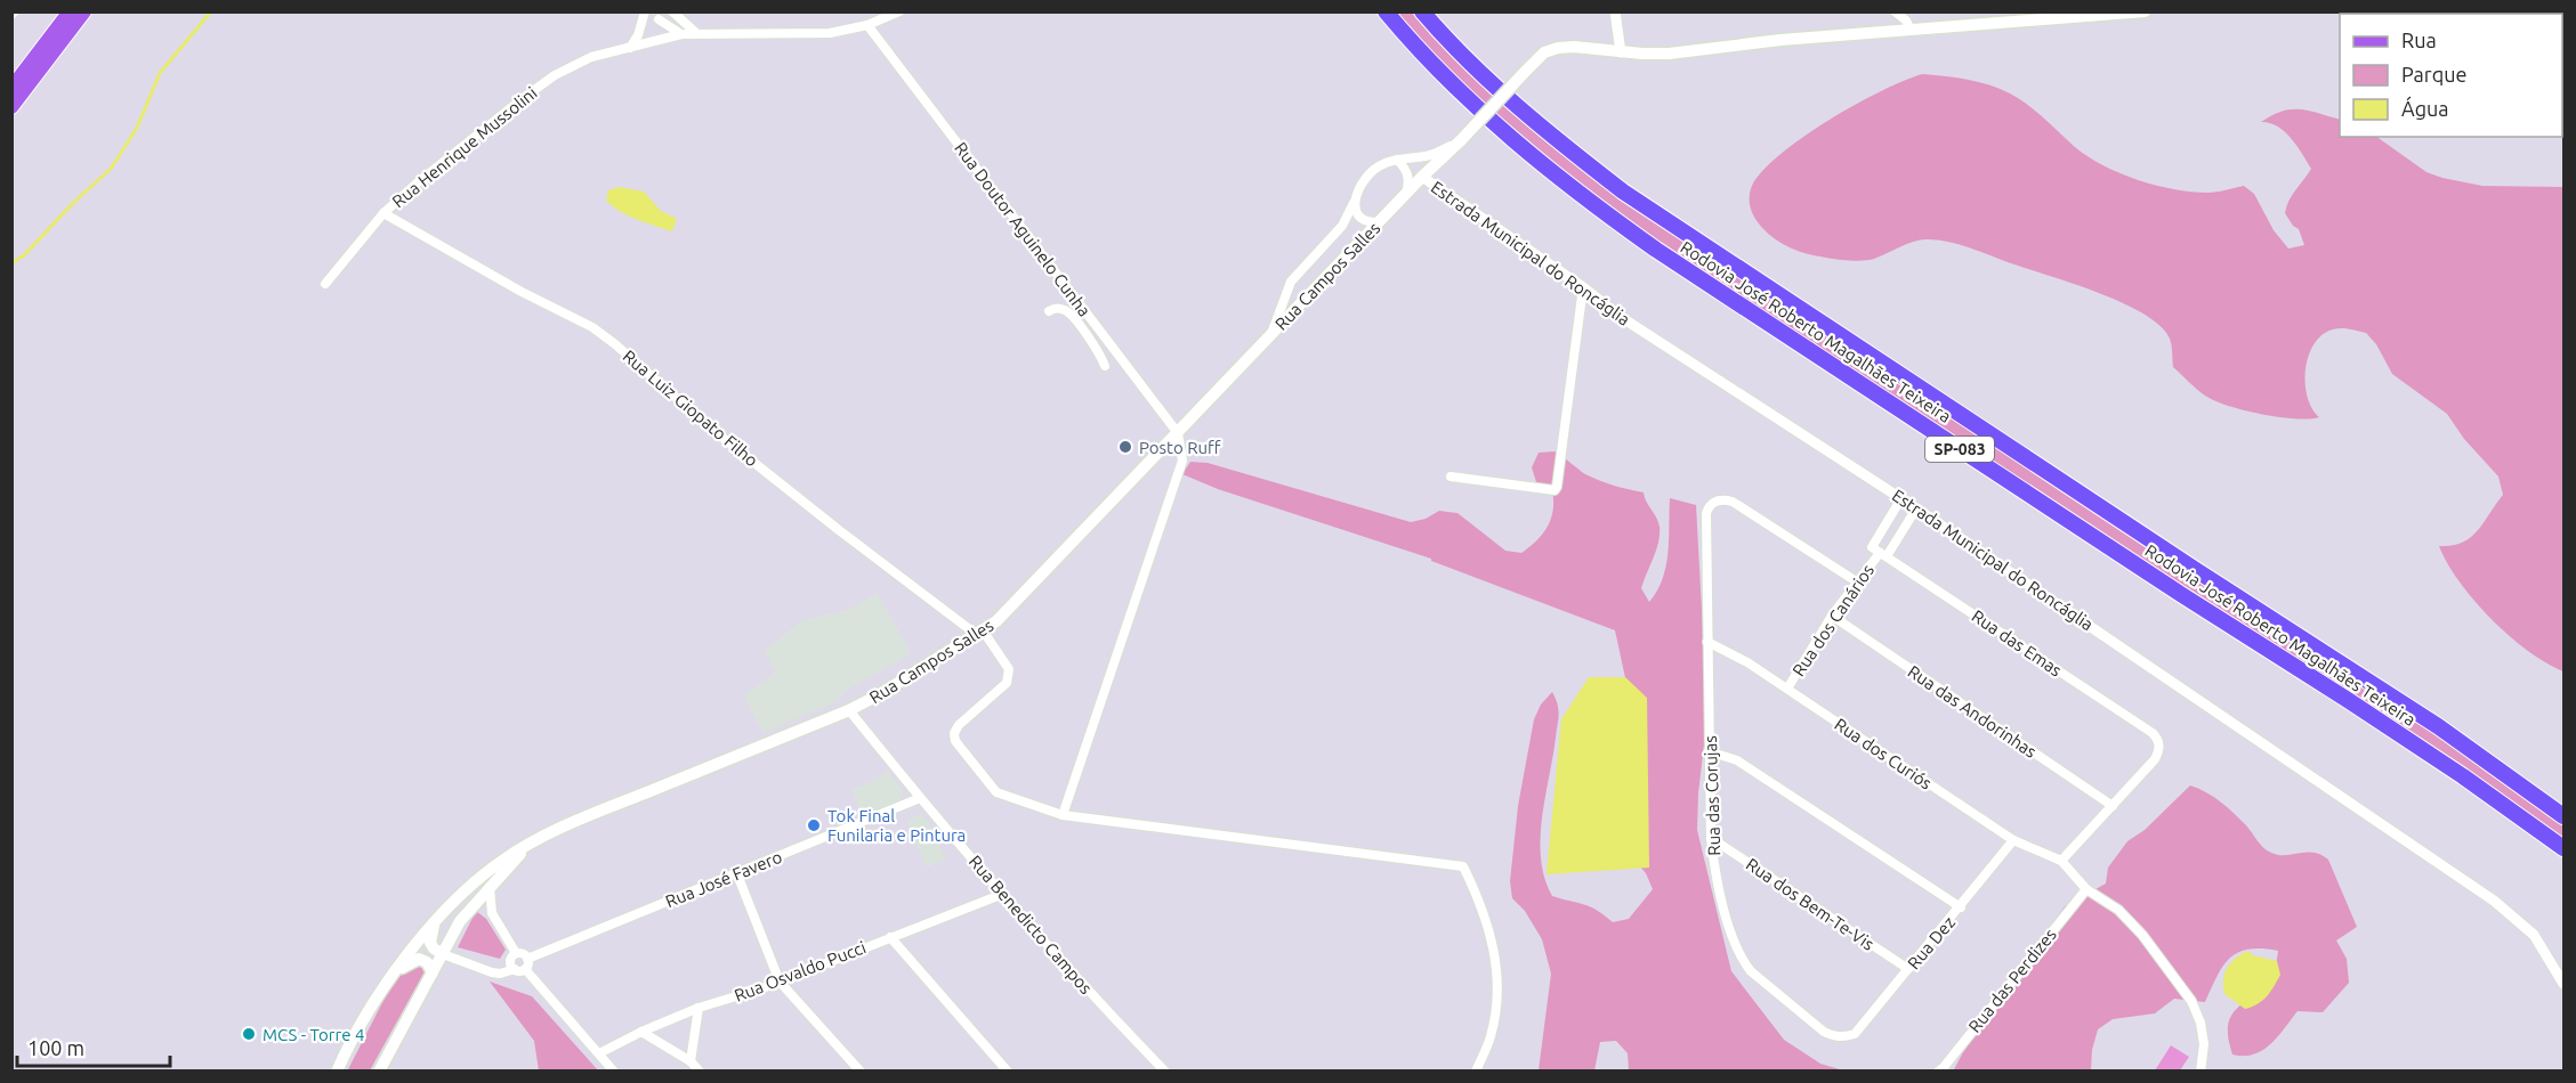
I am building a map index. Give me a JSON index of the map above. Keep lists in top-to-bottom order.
{
  "streets": {
    "highway": ["Rodovia José Roberto Magalhães Teixeira", "SP-083"],
    "main road": ["Rua Campos Salles"],
    "street": [
      "Rua Henrique Mussolini",
      "Rua Doutor Aguinelo Cunha",
      "Estrada Municipal do Roncáglia",
      "Rua Luiz Giopato Filho",
      "Rua dos Canários",
      "Rua das Emas",
      "Rua das Andorinhas",
      "Rua dos Curiós",
      "Rua das Corujas",
      "Rua José Favero",
      "Rua dos Bem-Te-Vis",
      "Rua Benedicto Campos",
      "Rua Dez",
      "Rua Osvaldo Pucci",
      "Rua das Perdizes"
    ]
  },
  "crossings": [
    ["Rua Henrique Mussolini", "Rua Doutor Aguinelo Cunha"],
    ["Rua Henrique Mussolini", "Rua Luiz Giopato Filho"],
    ["Rua Doutor Aguinelo Cunha", "Rua Campos Salles"],
    ["Estrada Municipal do Roncáglia", "Rua Campos Salles"],
    ["Estrada Municipal do Roncáglia", "Rua dos Canários"],
    ["Rua Campos Salles", "Rua Luiz Giopato Filho"],
    ["Rua Campos Salles", "Rua Benedicto Campos"],
    ["Rua dos Canários", "Rua das Emas"],
    ["Rua dos Canários", "Rua das Andorinhas"],
    ["Rua dos Canários", "Rua dos Curiós"],
    ["Rua dos Canários", "Rua das Corujas"],
    ["Rua das Emas", "Rua das Andorinhas"],
    ["Rua dos Curiós", "Rua das Corujas"],
    ["Rua dos Curiós", "Rua Dez"],
    ["Rua das Corujas", "Rua dos Bem-Te-Vis"],
    ["Rua das Corujas", "Rua Dez"],
    ["Rua José Favero", "Rua Benedicto Campos"],
    ["Rua dos Bem-Te-Vis", "Rua Dez"],
    ["Rua Benedicto Campos", "Rua Osvaldo Pucci"]
  ],
  "places": ["Posto Ruff", "Tok Final Funilaria e Pintura", "MCS - Torre 4"],
  "legend": ["Rua", "Parque", "Água"],
  "scale_bar": "100 m"
}
